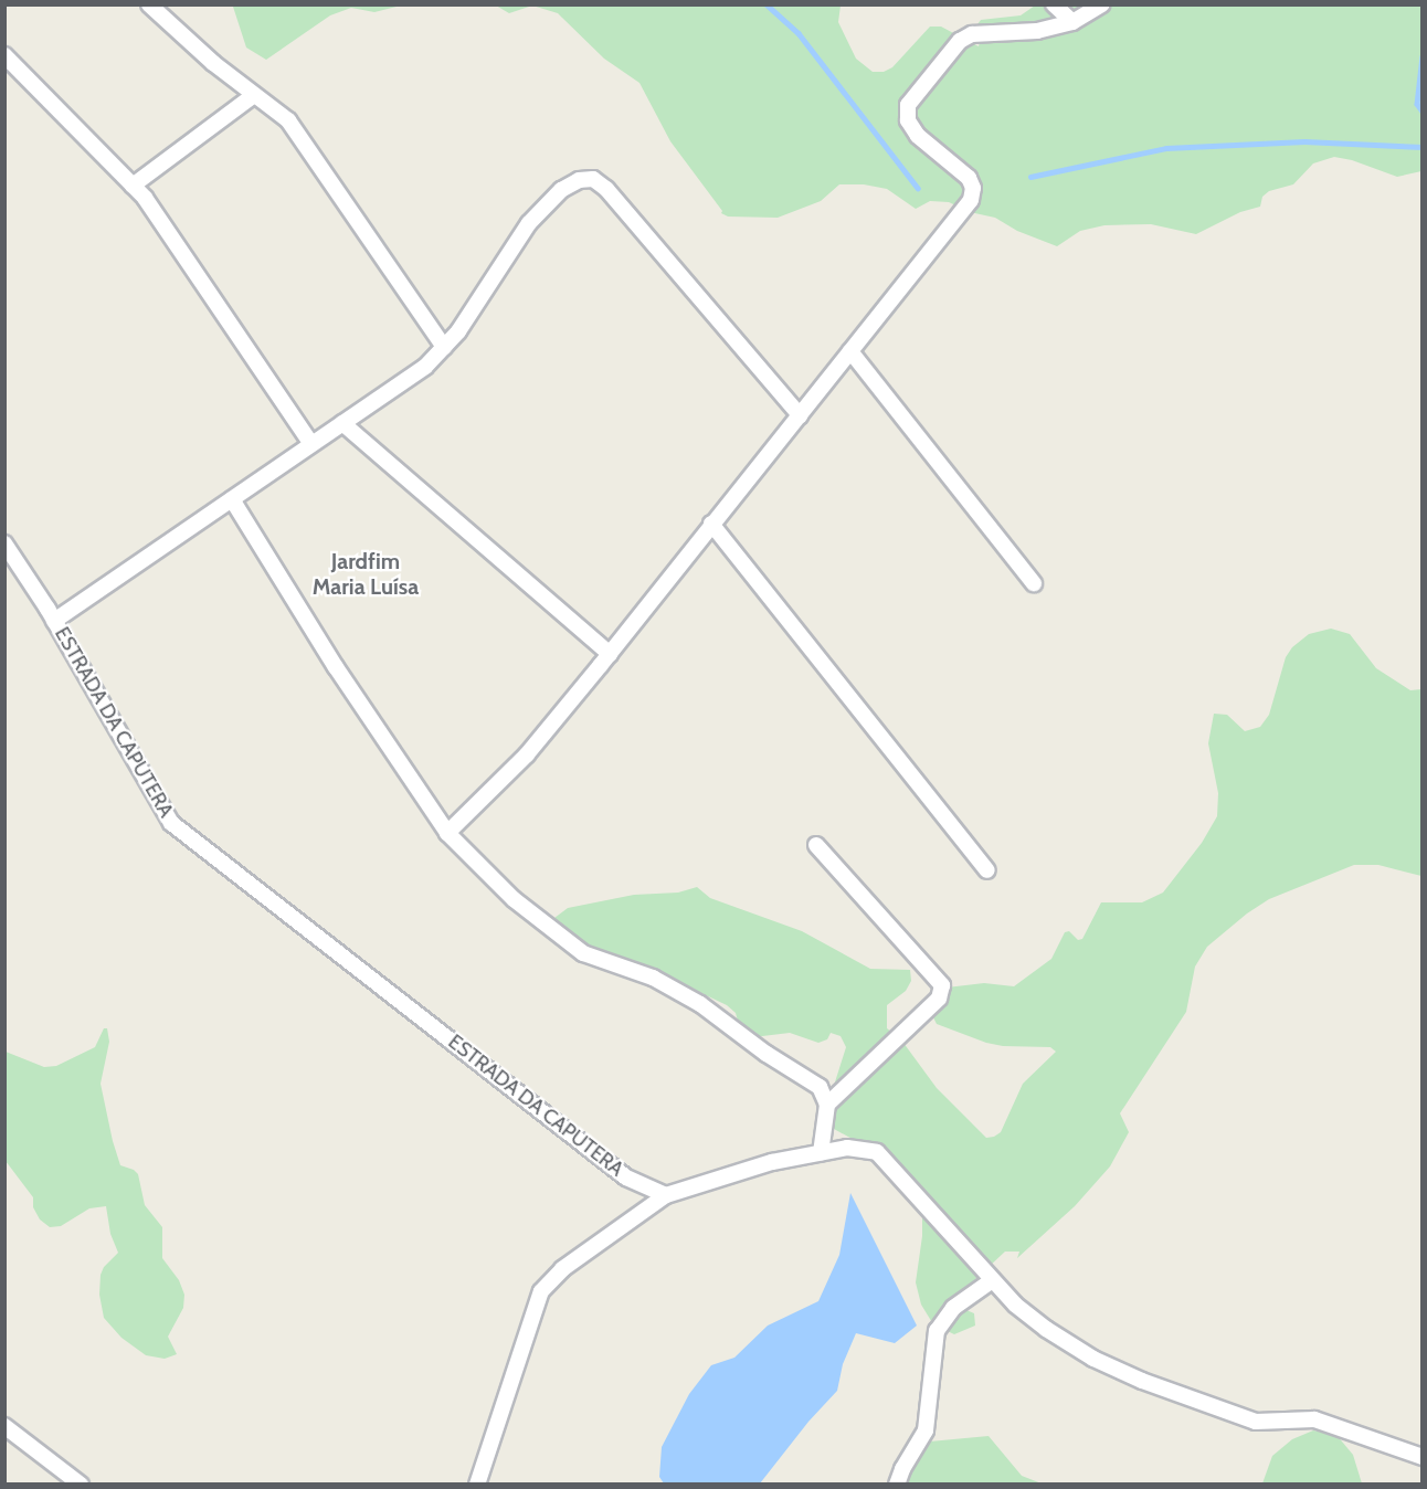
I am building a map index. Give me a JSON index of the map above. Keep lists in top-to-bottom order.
{
  "streets": {
    "street": ["ESTRADA DA CAPUTERA"]
  },
  "districts": ["Jardfim Maria Luísa"]
}
